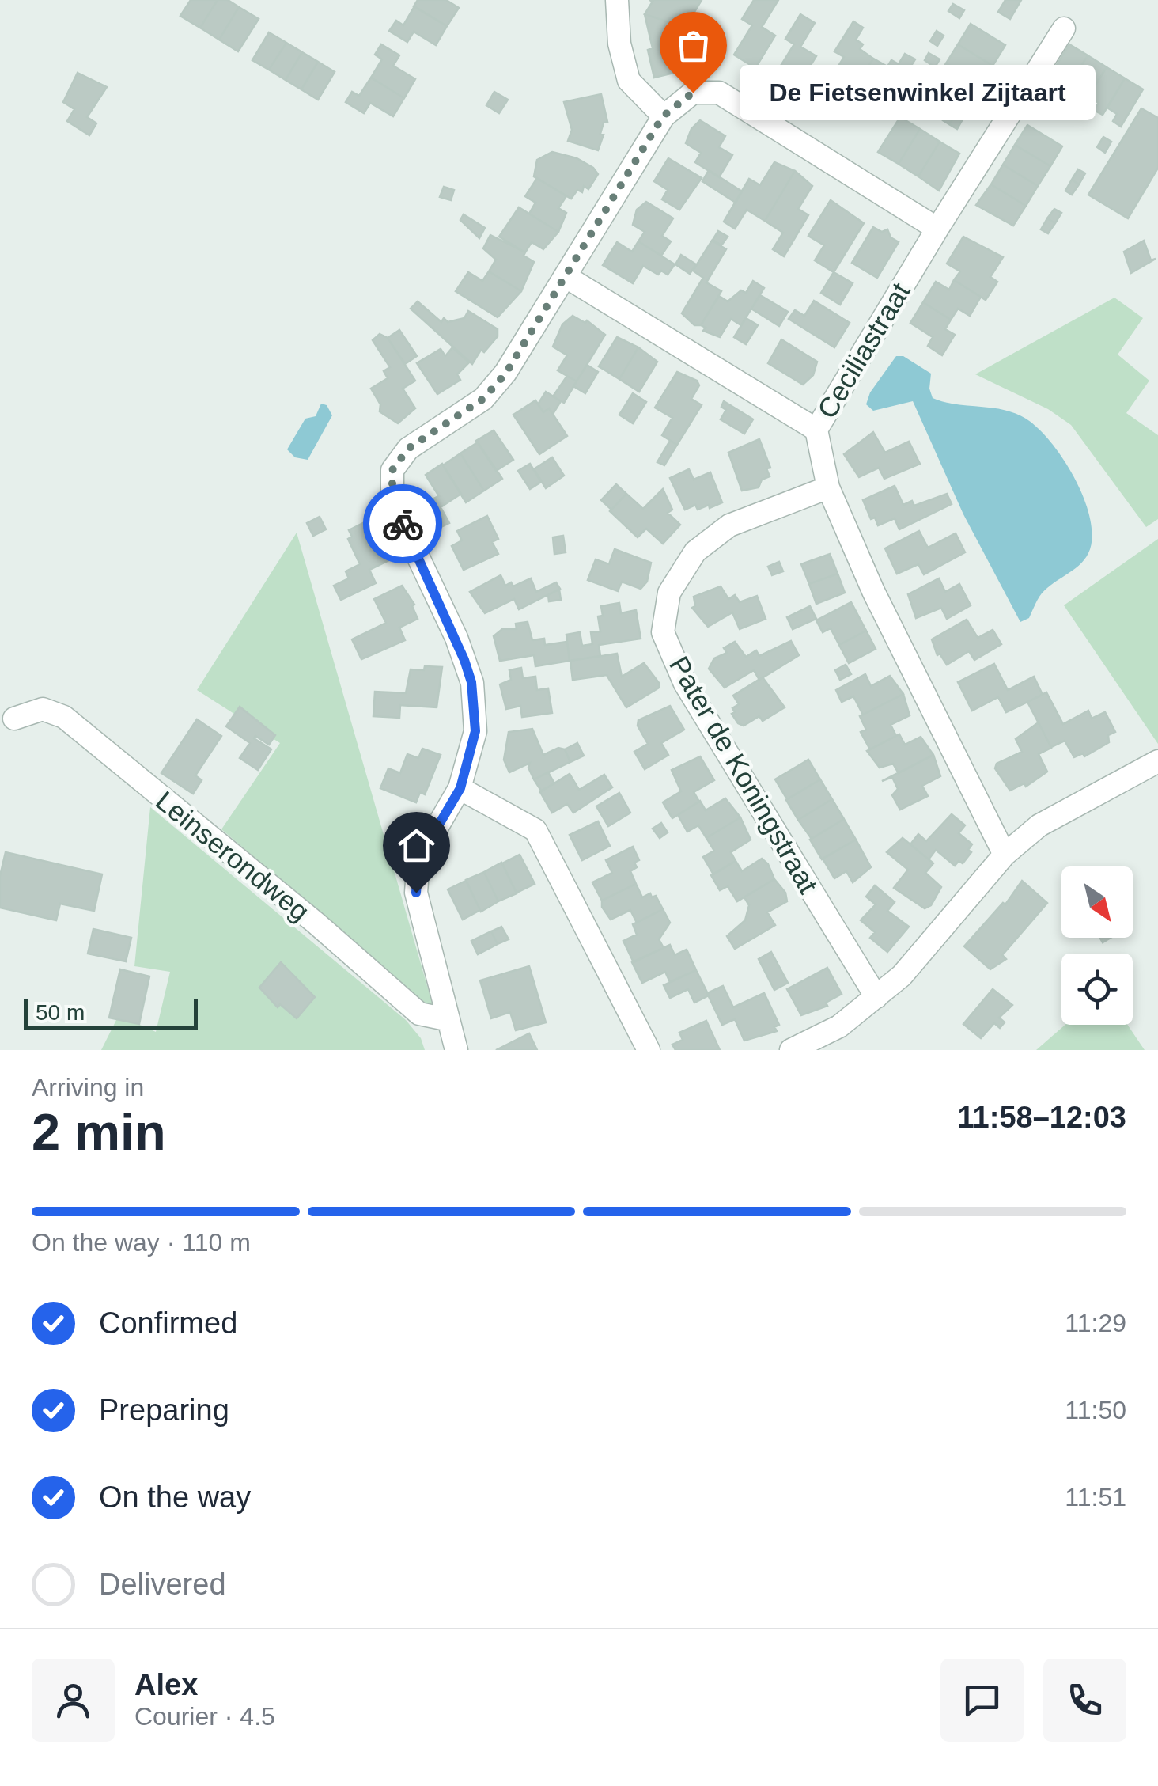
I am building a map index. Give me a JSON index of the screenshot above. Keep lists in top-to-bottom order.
{
  "streets": {
    "street": ["Ceciliastraat", "Pater de Koningstraat", "Leinserondweg"]
  },
  "crossings": [
    ["Ceciliastraat", "Pater de Koningstraat"]
  ],
  "places": ["De Fietsenwinkel Zijtaart"],
  "scale_bar": "50 m",
  "north": "bottom right",
  "page": {
    "bubble": "De Fietsenwinkel Zijtaart",
    "scale": "50 m",
    "heading": ["2 min", "Arriving in", "11:58–12:03"],
    "panel": ["Alex", "Courier · 4.5"],
    "bar": "On the way · 110 m",
    "list": [
      ["Confirmed", "11:29"],
      ["Preparing", "11:50"],
      ["On the way", "11:51"],
      "Delivered"
    ]
  }
}
